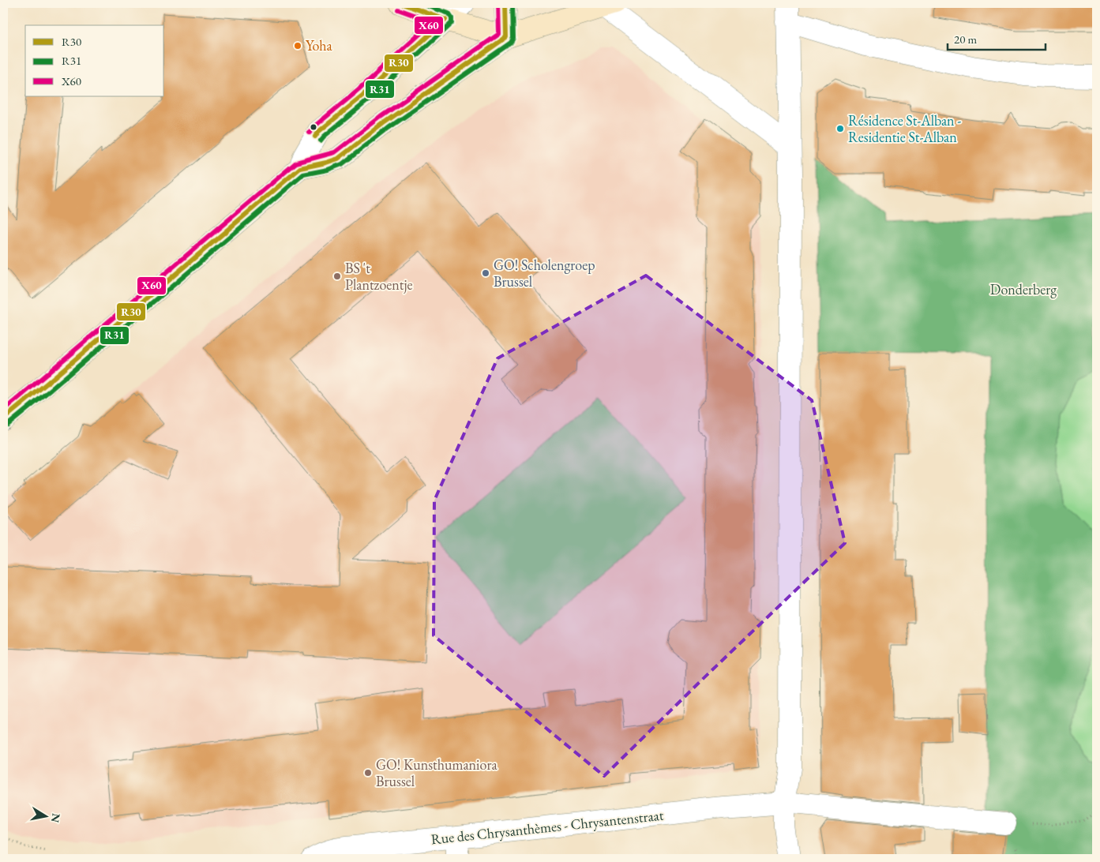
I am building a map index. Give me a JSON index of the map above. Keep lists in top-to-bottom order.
{
  "streets": {
    "street": ["Rue des Chrysanthèmes - Chrysantenstraat"]
  },
  "parks": ["Donderberg"],
  "places": [
    "Yoha",
    "Résidence St-Alban - Residentie St-Alban",
    "GO! Scholengroep Brussel",
    "BS 't Plantzoentje",
    "GO! Kunsthumaniora Brussel"
  ],
  "lines": ["transit line R30", "transit line R31", "transit line X60"],
  "legend": ["R30", "R31", "X60"],
  "scale_bar": "20 m",
  "north": "right"
}
